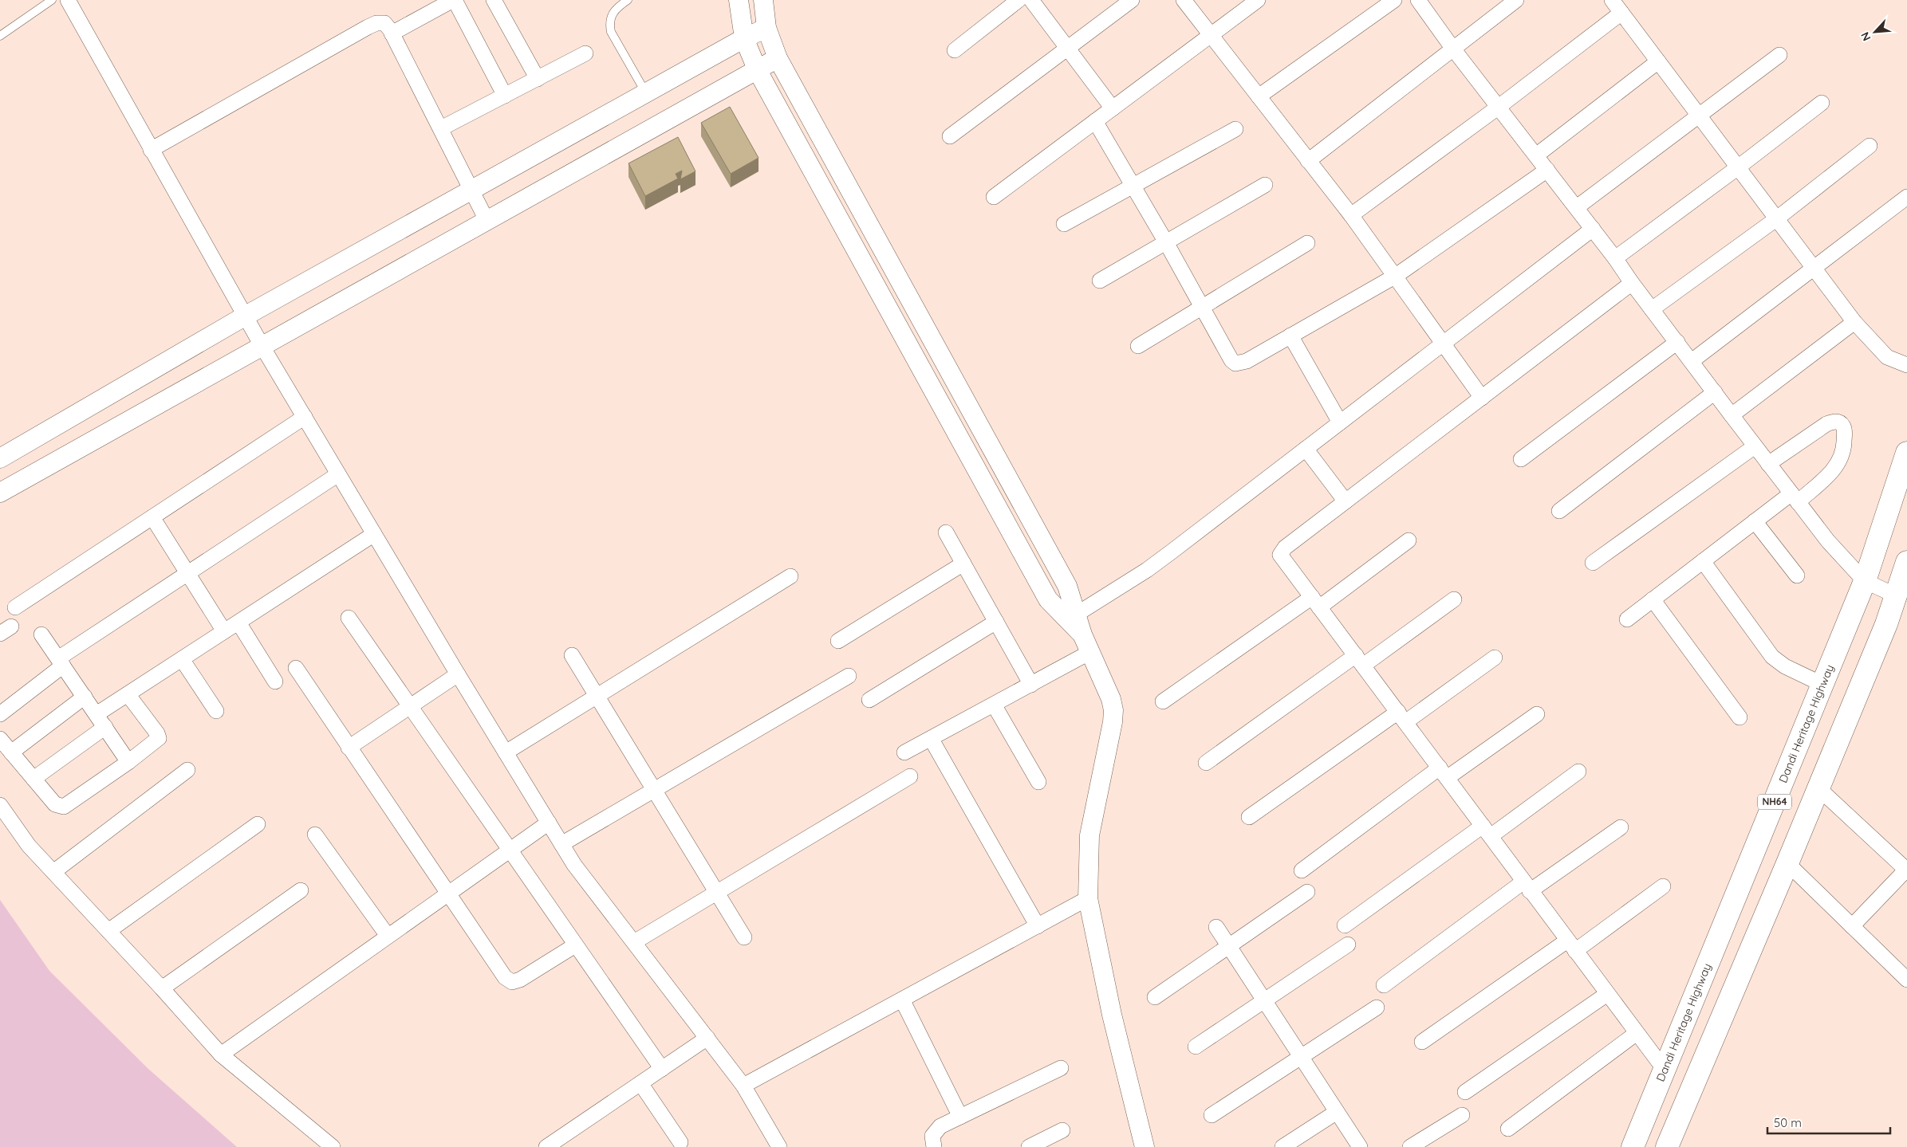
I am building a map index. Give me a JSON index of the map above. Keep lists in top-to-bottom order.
{
  "streets": {
    "main road": ["Dandi Heritage Highway", "NH64"]
  },
  "scale_bar": "50 m",
  "north": "bottom left"
}
